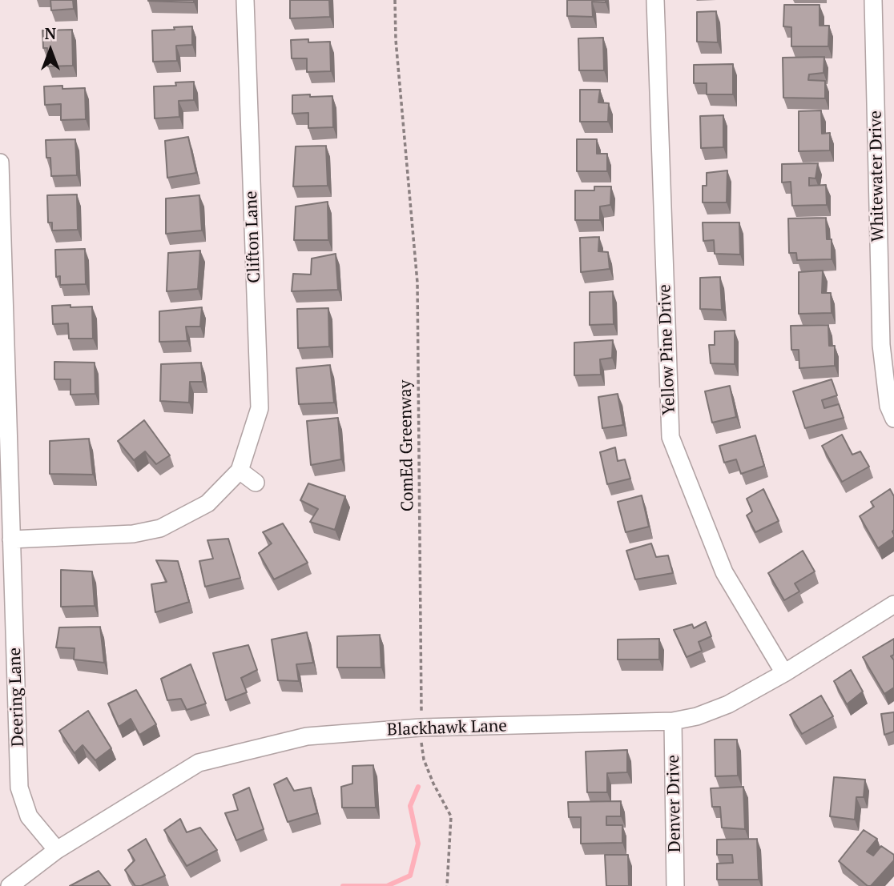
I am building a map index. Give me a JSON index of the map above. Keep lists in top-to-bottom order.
{
  "streets": {
    "street": [
      "Whitewater Drive",
      "Clifton Lane",
      "Yellow Pine Drive",
      "Deering Lane",
      "Blackhawk Lane",
      "Denver Drive"
    ],
    "path": ["ComEd Greenway"]
  },
  "crossings": [
    ["Clifton Lane", "Deering Lane"],
    ["Yellow Pine Drive", "Blackhawk Lane"],
    ["ComEd Greenway", "Blackhawk Lane"],
    ["Deering Lane", "Blackhawk Lane"],
    ["Blackhawk Lane", "Denver Drive"]
  ],
  "north": "top"
}
